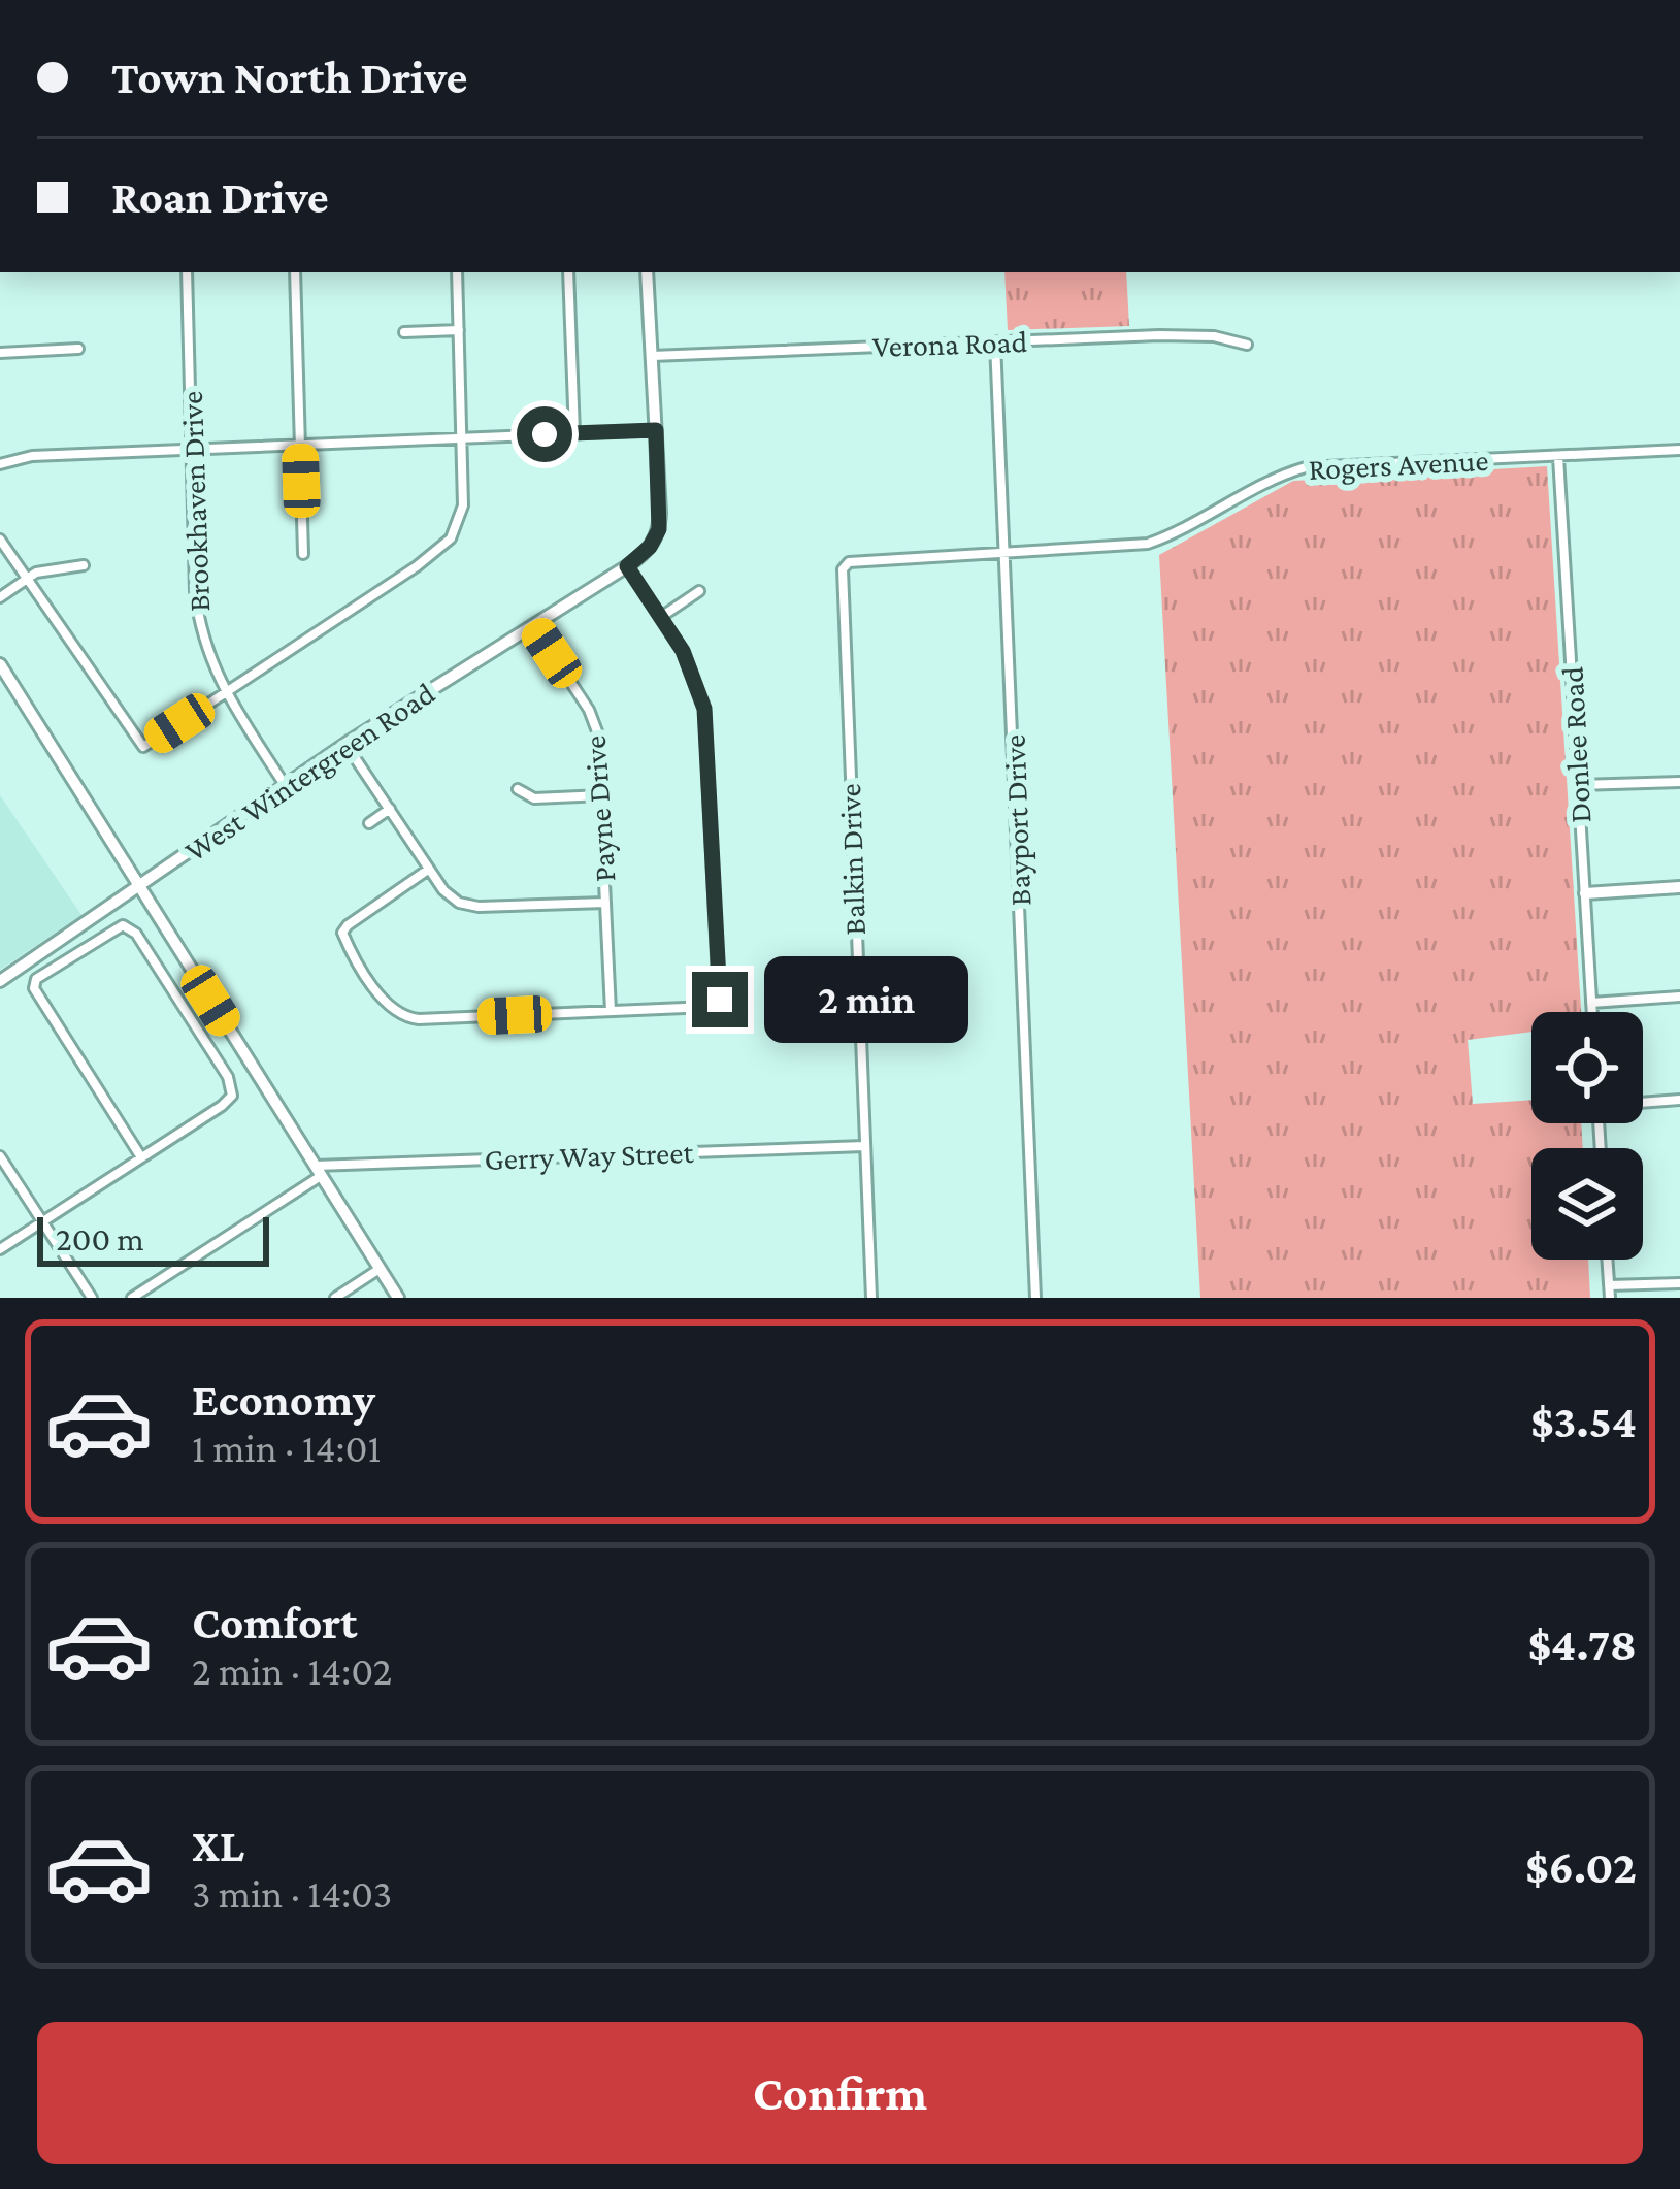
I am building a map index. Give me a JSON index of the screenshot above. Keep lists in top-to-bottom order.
{
  "streets": {
    "street": [
      "Verona Road",
      "Rogers Avenue",
      "Brookhaven Drive",
      "Donlee Road",
      "West Wintergreen Road",
      "Payne Drive",
      "Bayport Drive",
      "Balkin Drive",
      "Gerry Way Street"
    ]
  },
  "crossings": [
    ["Verona Road", "West Wintergreen Road"],
    ["Verona Road", "Bayport Drive"],
    ["Rogers Avenue", "Donlee Road"],
    ["Rogers Avenue", "Bayport Drive"],
    ["Rogers Avenue", "Balkin Drive"],
    ["Brookhaven Drive", "West Wintergreen Road"],
    ["West Wintergreen Road", "Payne Drive"],
    ["Balkin Drive", "Gerry Way Street"]
  ],
  "scale_bar": "200 m",
  "page": {
    "banner": ["Town North Drive", "Roan Drive"],
    "bubble": "2 min",
    "scale": "200 m",
    "list": [
      {
        "name": "Economy",
        "note": "1 min · 14:01",
        "value": "$3.54"
      },
      {
        "name": "Comfort",
        "note": "2 min · 14:02",
        "value": "$4.78"
      },
      {
        "name": "XL",
        "note": "3 min · 14:03",
        "value": "$6.02"
      }
    ],
    "buttons": "Confirm"
  }
}
